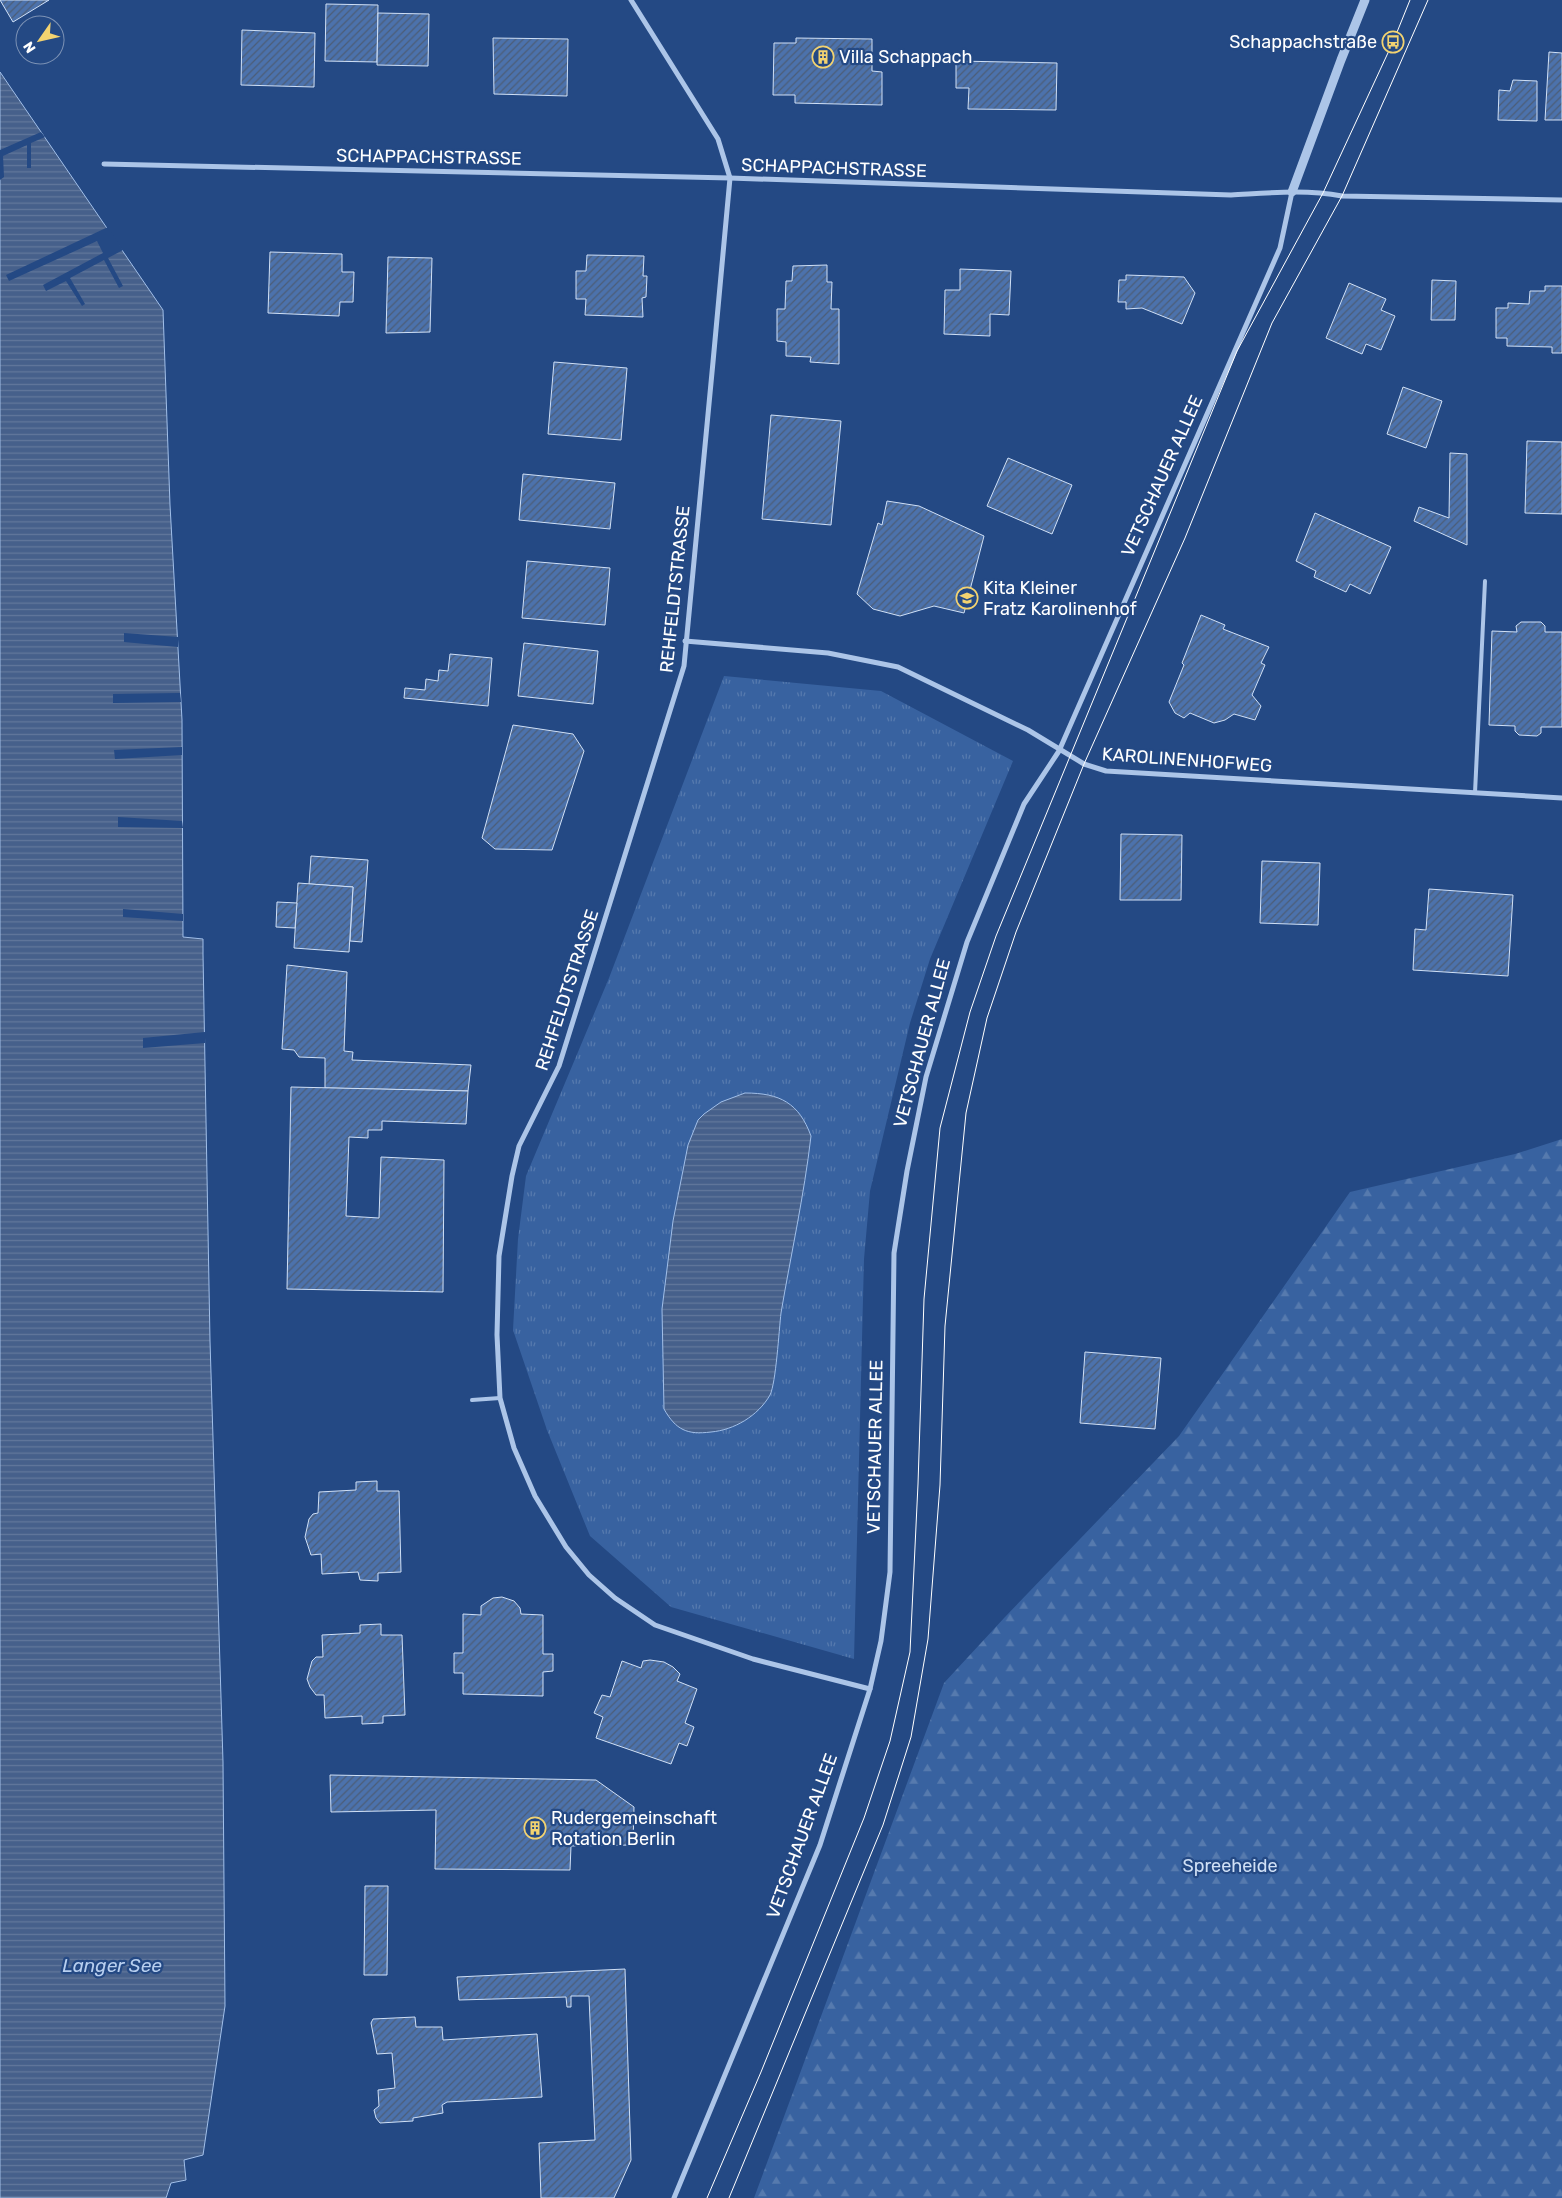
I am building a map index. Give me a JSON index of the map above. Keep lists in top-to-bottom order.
{
  "streets": {
    "street": [
      "SCHAPPACHSTRASSE",
      "VETSCHAUER ALLEE",
      "REHFELDTSTRASSE",
      "KAROLINENHOFWEG"
    ]
  },
  "crossings": [
    ["SCHAPPACHSTRASSE", "VETSCHAUER ALLEE"],
    ["SCHAPPACHSTRASSE", "REHFELDTSTRASSE"],
    ["VETSCHAUER ALLEE", "REHFELDTSTRASSE"],
    ["VETSCHAUER ALLEE", "KAROLINENHOFWEG"],
    ["REHFELDTSTRASSE", "KAROLINENHOFWEG"]
  ],
  "water": ["Langer See"],
  "parks": ["Spreeheide"],
  "places": {
    "bus stop": ["Schappachstraße"],
    "building": ["Villa Schappach", "Rudergemeinschaft Rotation Berlin"],
    "school or university": ["Kita Kleiner Fratz Karolinenhof"]
  },
  "north": "bottom left"
}
